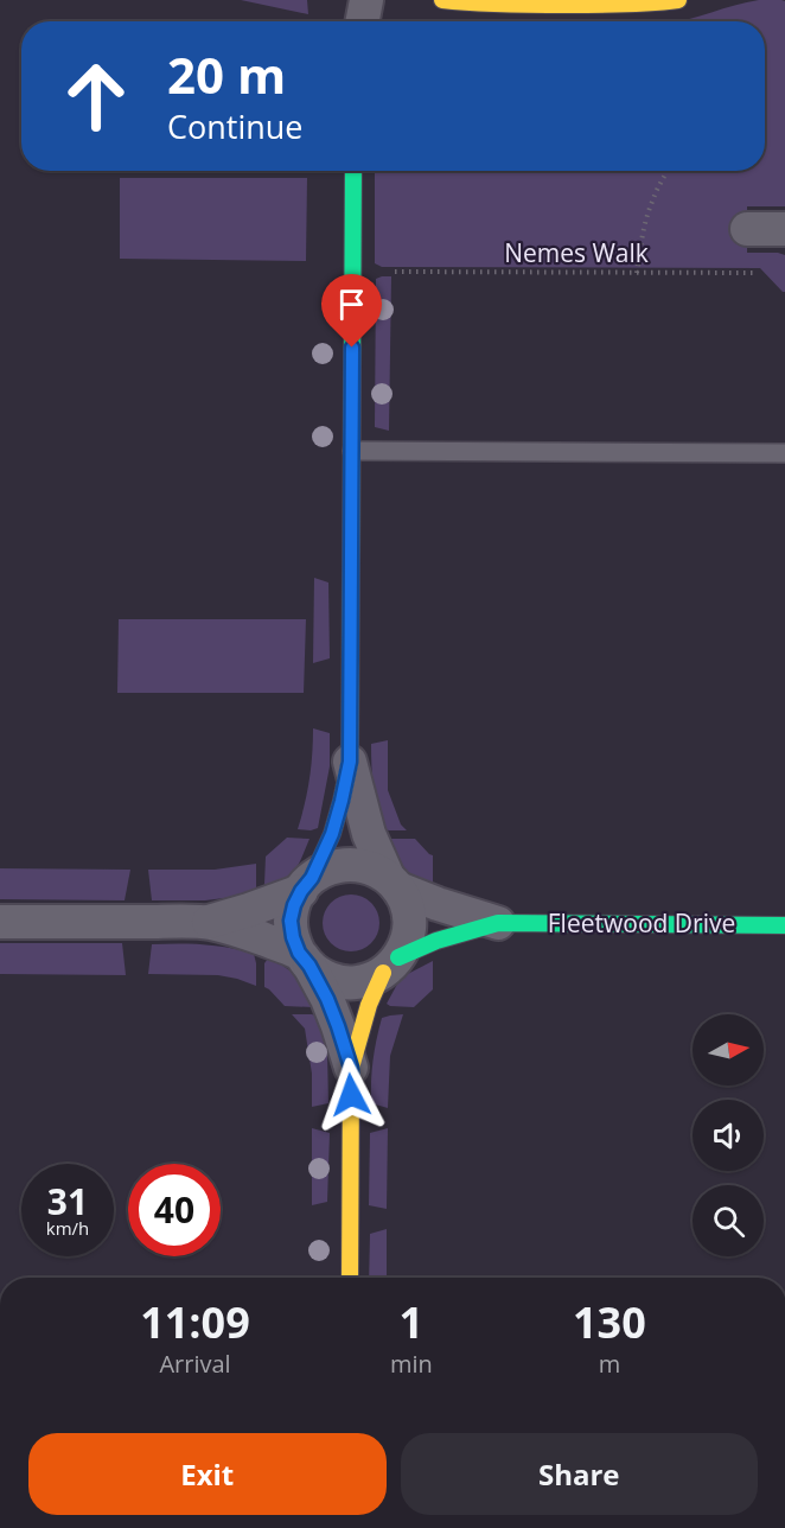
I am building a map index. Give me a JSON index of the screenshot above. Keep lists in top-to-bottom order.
{
  "streets": {
    "street": ["Fleetwood Drive"],
    "path": ["Nemes Walk"]
  },
  "north": "right",
  "page": {
    "turn": ["20 m", "Continue"],
    "speed": "31 km/h",
    "limit": "40",
    "eta": [
      "11:09",
      "Arrival",
      "1",
      "min",
      "130",
      "m"
    ],
    "buttons": ["Exit", "Share"]
  }
}
